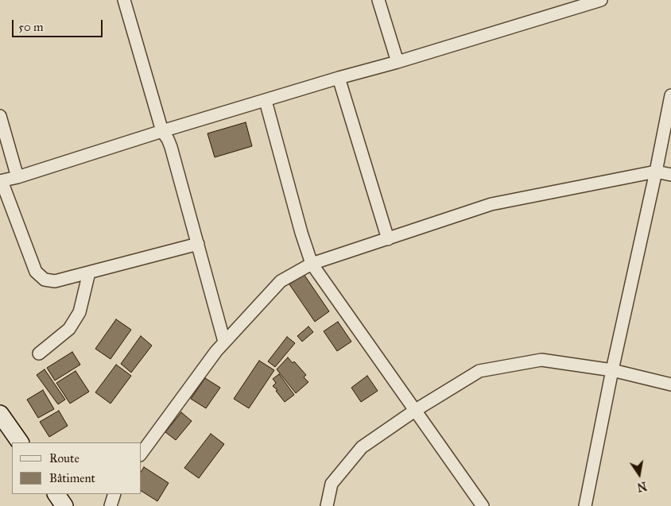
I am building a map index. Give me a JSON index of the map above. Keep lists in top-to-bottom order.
{
  "legend": ["Route", "Bâtiment"],
  "scale_bar": "50 m",
  "north": "bottom"
}
